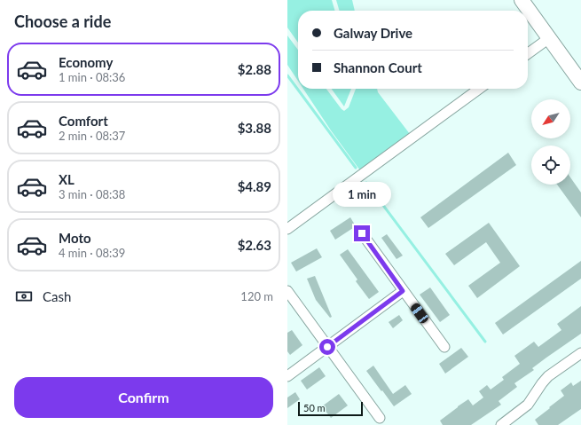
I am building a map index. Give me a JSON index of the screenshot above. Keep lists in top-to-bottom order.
{
  "scale_bar": "50 m",
  "north": "bottom left",
  "page": {
    "heading": "Choose a ride",
    "banner": ["Galway Drive", "Shannon Court"],
    "list": [
      {
        "name": "Economy",
        "note": "1 min · 08:36",
        "value": "$2.88"
      },
      {
        "name": "Comfort",
        "note": "2 min · 08:37",
        "value": "$3.88"
      },
      {
        "name": "XL",
        "note": "3 min · 08:38",
        "value": "$4.89"
      },
      {
        "name": "Moto",
        "note": "4 min · 08:39",
        "value": "$2.63"
      }
    ],
    "bubble": "1 min",
    "pay": ["Cash", "120 m"],
    "buttons": "Confirm",
    "scale": "50 m"
  }
}
